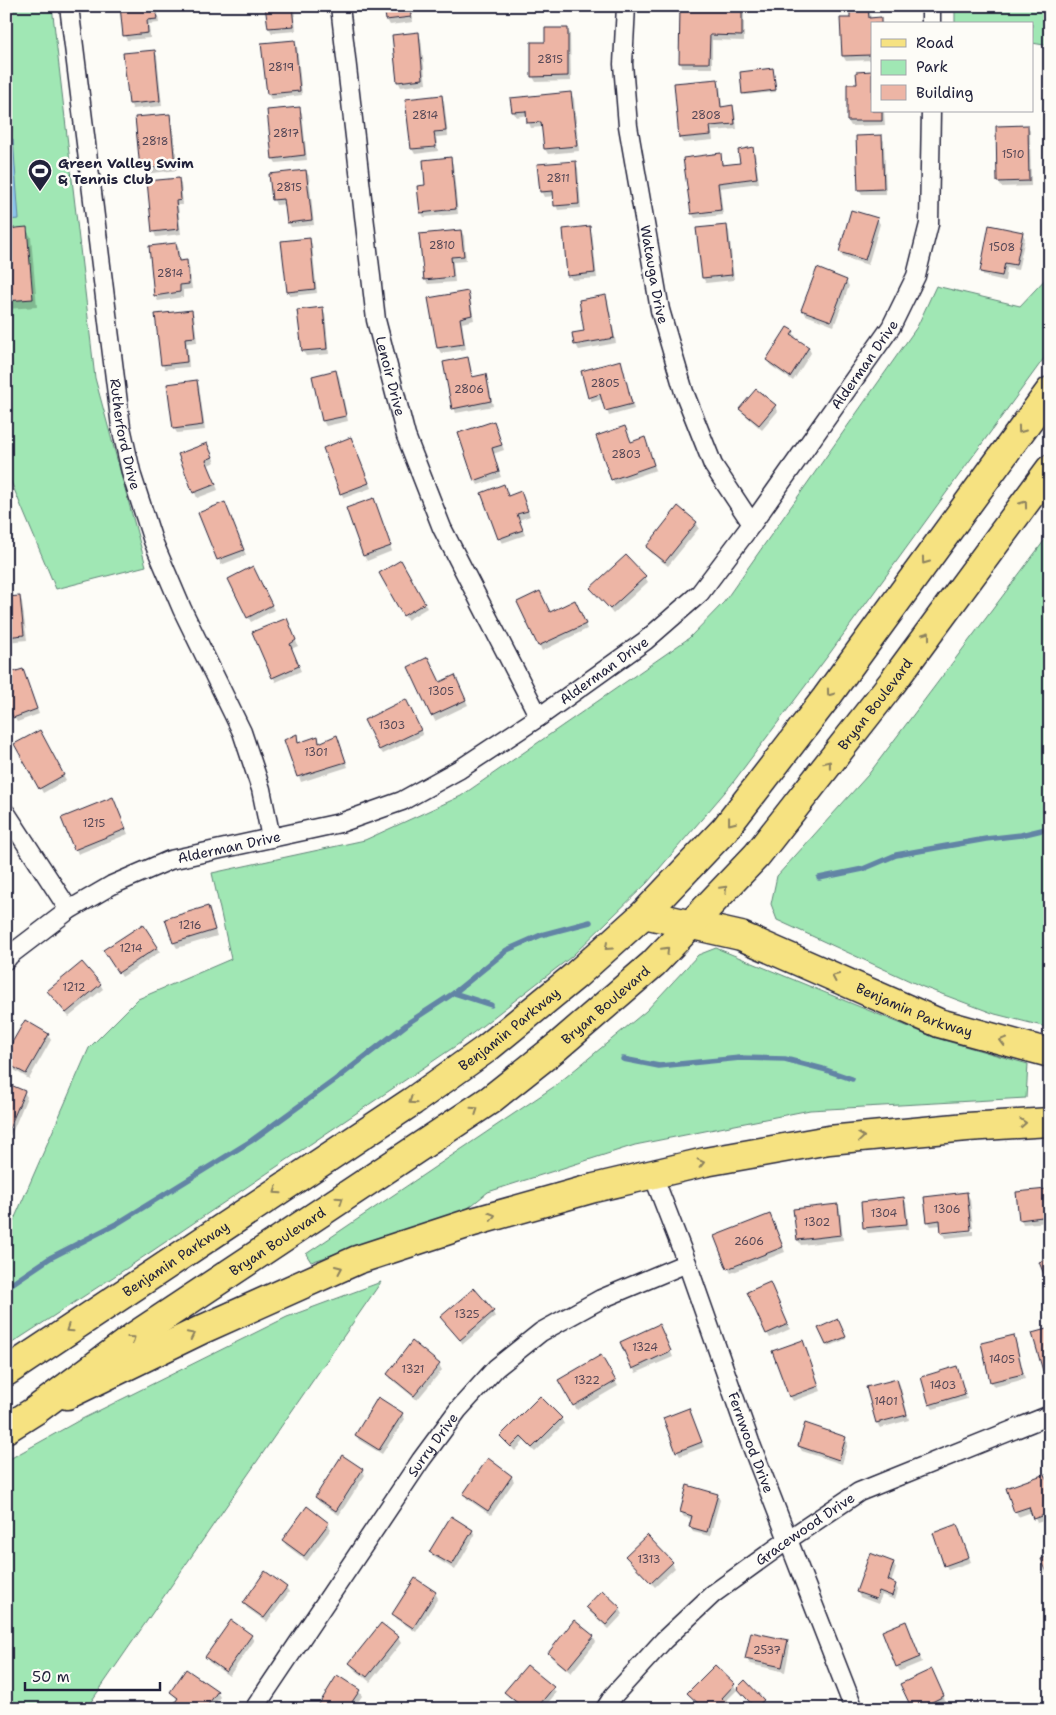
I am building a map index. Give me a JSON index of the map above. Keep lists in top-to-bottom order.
{
  "streets": {
    "main road": ["Bryan Boulevard", "Benjamin Parkway"],
    "street": [
      "Watauga Drive",
      "Alderman Drive",
      "Lenoir Drive",
      "Rutherford Drive",
      "Fernwood Drive",
      "Surry Drive",
      "Gracewood Drive"
    ]
  },
  "crossings": [
    ["Watauga Drive", "Alderman Drive"],
    ["Alderman Drive", "Lenoir Drive"],
    ["Alderman Drive", "Rutherford Drive"],
    ["Bryan Boulevard", "Benjamin Parkway"],
    ["Fernwood Drive", "Surry Drive"],
    ["Fernwood Drive", "Gracewood Drive"]
  ],
  "places": {
    "sports": ["Green Valley Swim & Tennis Club"]
  },
  "house_numbers": [
    "2815",
    "2819",
    "2814",
    "2808",
    "2817",
    "2818",
    "1510",
    "2811",
    "2815",
    "2810",
    "1508",
    "2814",
    "2805",
    "2806",
    "2803",
    "1305",
    "1303",
    "1301",
    "1215",
    "1216",
    "1214",
    "1212",
    "1306",
    "1304",
    "1302",
    "2606",
    "1325",
    "1324",
    "1405",
    "1321",
    "1322",
    "1403",
    "1401",
    "1313",
    "2537"
  ],
  "legend": ["Road", "Park", "Building"],
  "scale_bar": "50 m"
}
